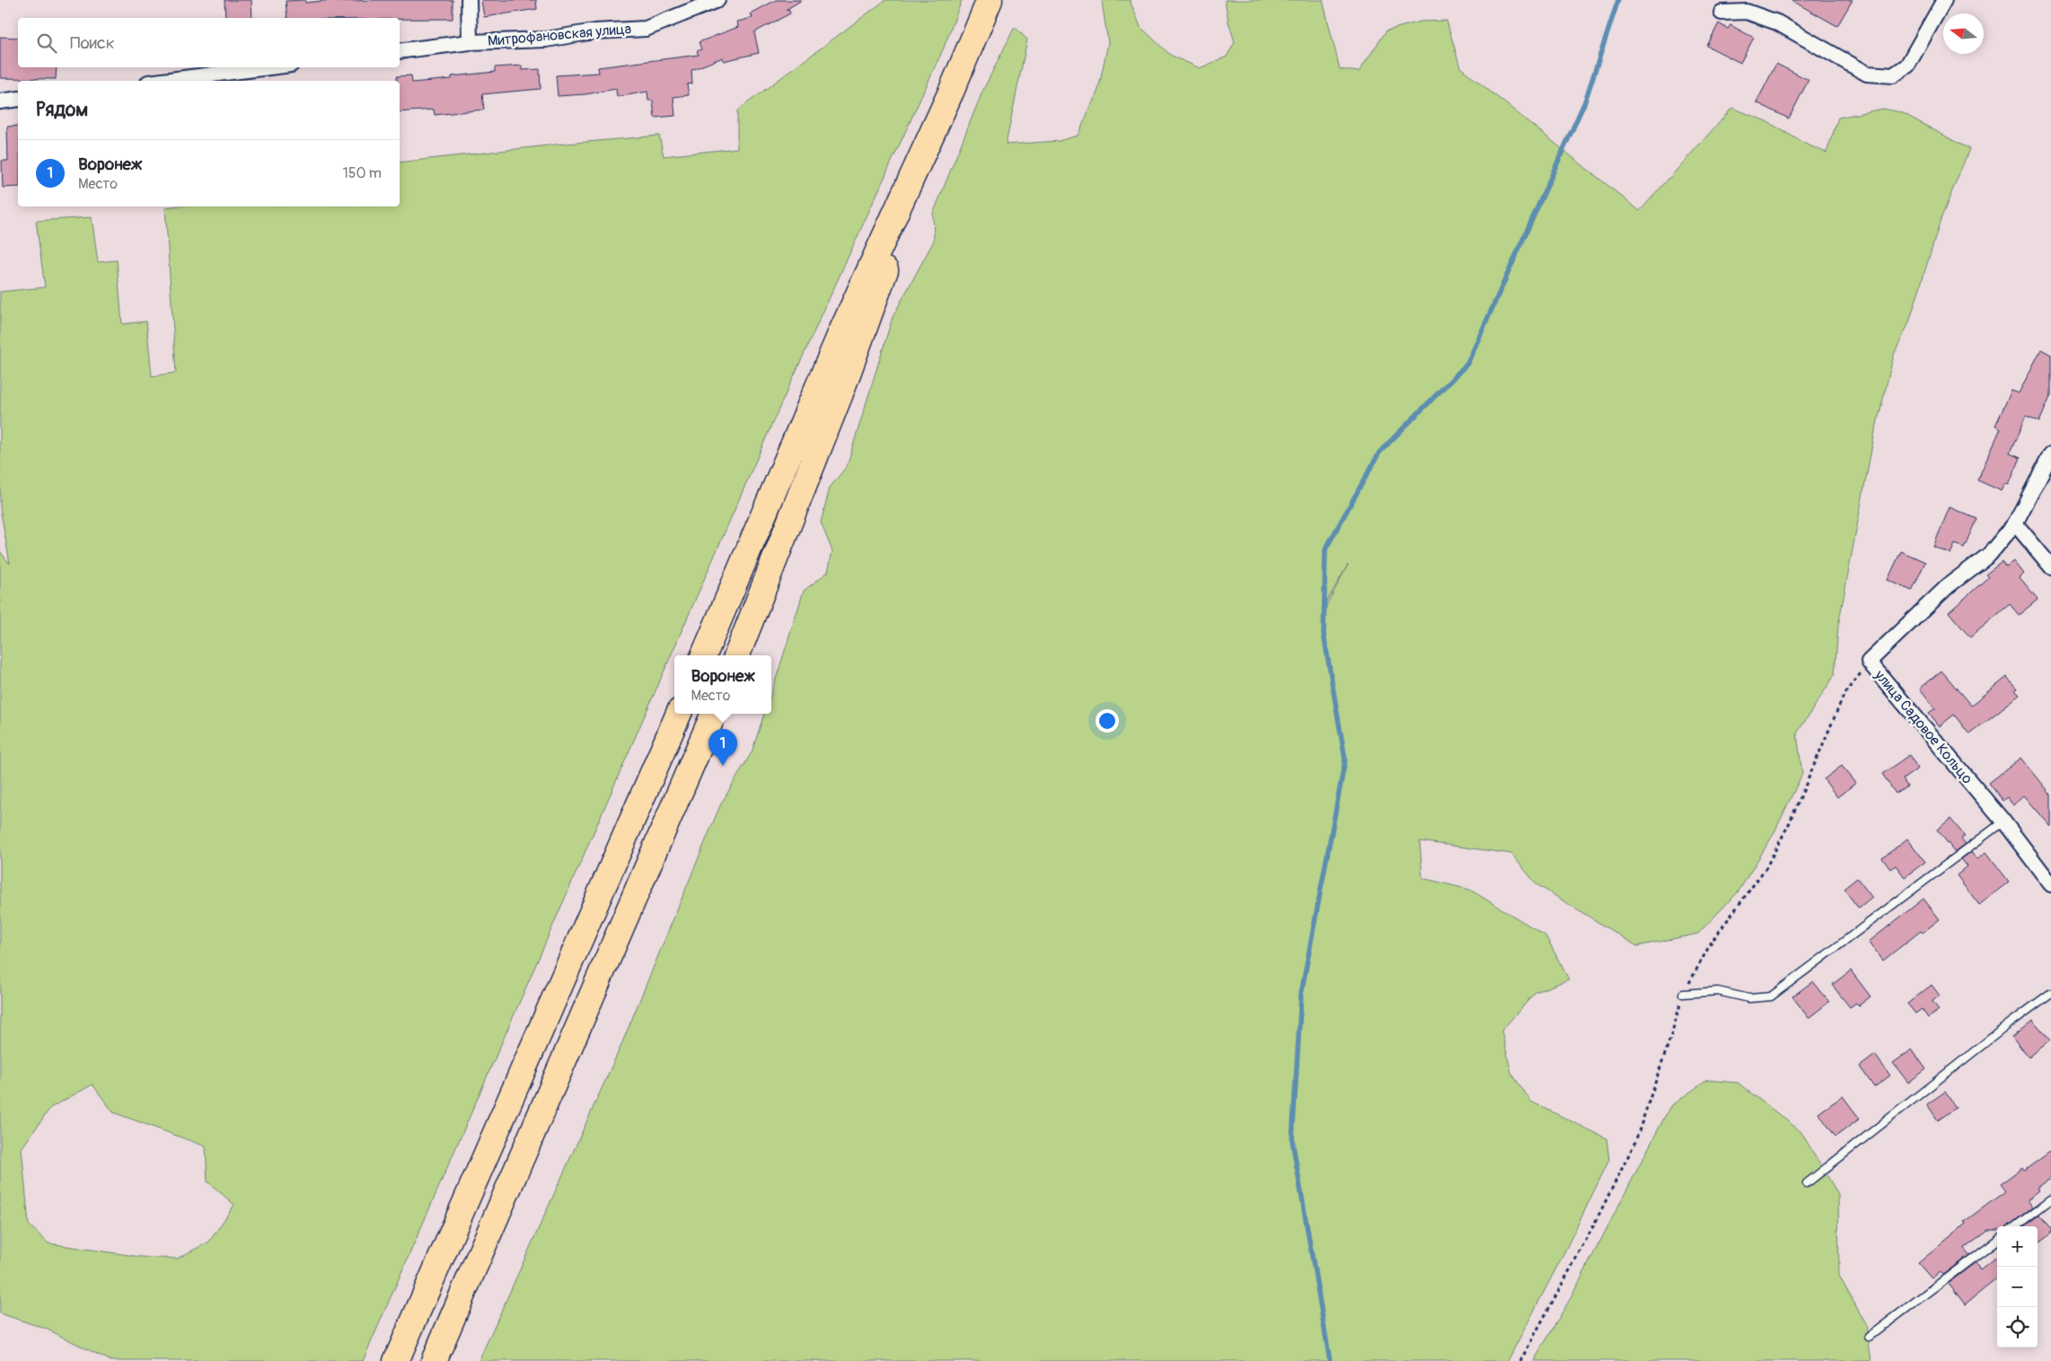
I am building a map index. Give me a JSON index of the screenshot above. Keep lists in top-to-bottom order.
{
  "streets": {
    "street": ["Митрофановская улица", "улица Садовое Кольцо"]
  },
  "north": "left",
  "page": {
    "search": "Поиск",
    "heading": "Рядом",
    "list": [
      {
        "mark": "1",
        "name": "Воронеж",
        "note": "Место",
        "value": "150 m"
      }
    ],
    "popup": ["Воронеж", "Место"],
    "pins": "1",
    "map_buttons": ["+", "−"]
  }
}
